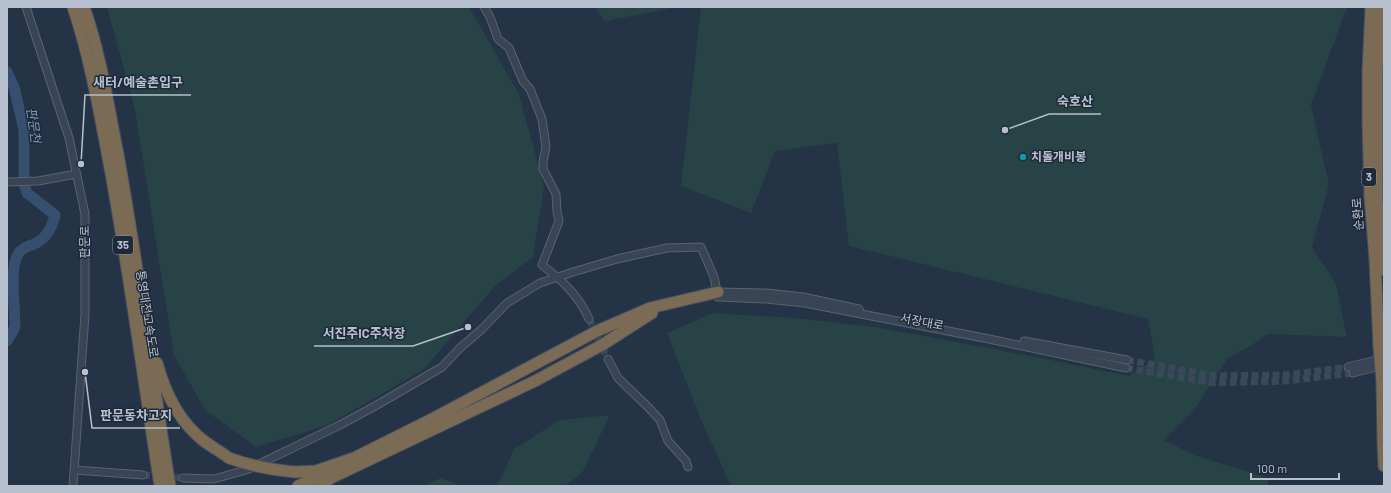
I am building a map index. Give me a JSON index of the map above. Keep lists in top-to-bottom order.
{
  "streets": {
    "highway": [
      "3",
      "순환로",
      "35",
      "통영대전고속도로"
    ],
    "street": ["판문로", "서장대로"]
  },
  "crossings": [
    ["3", "순환로"]
  ],
  "water": ["판문천"],
  "places": [
    "숙호산",
    "치돌개비봉",
    "새터/예술촌입구",
    "서진주IC주차장",
    "판문동차고지"
  ],
  "scale_bar": "100 m"
}
